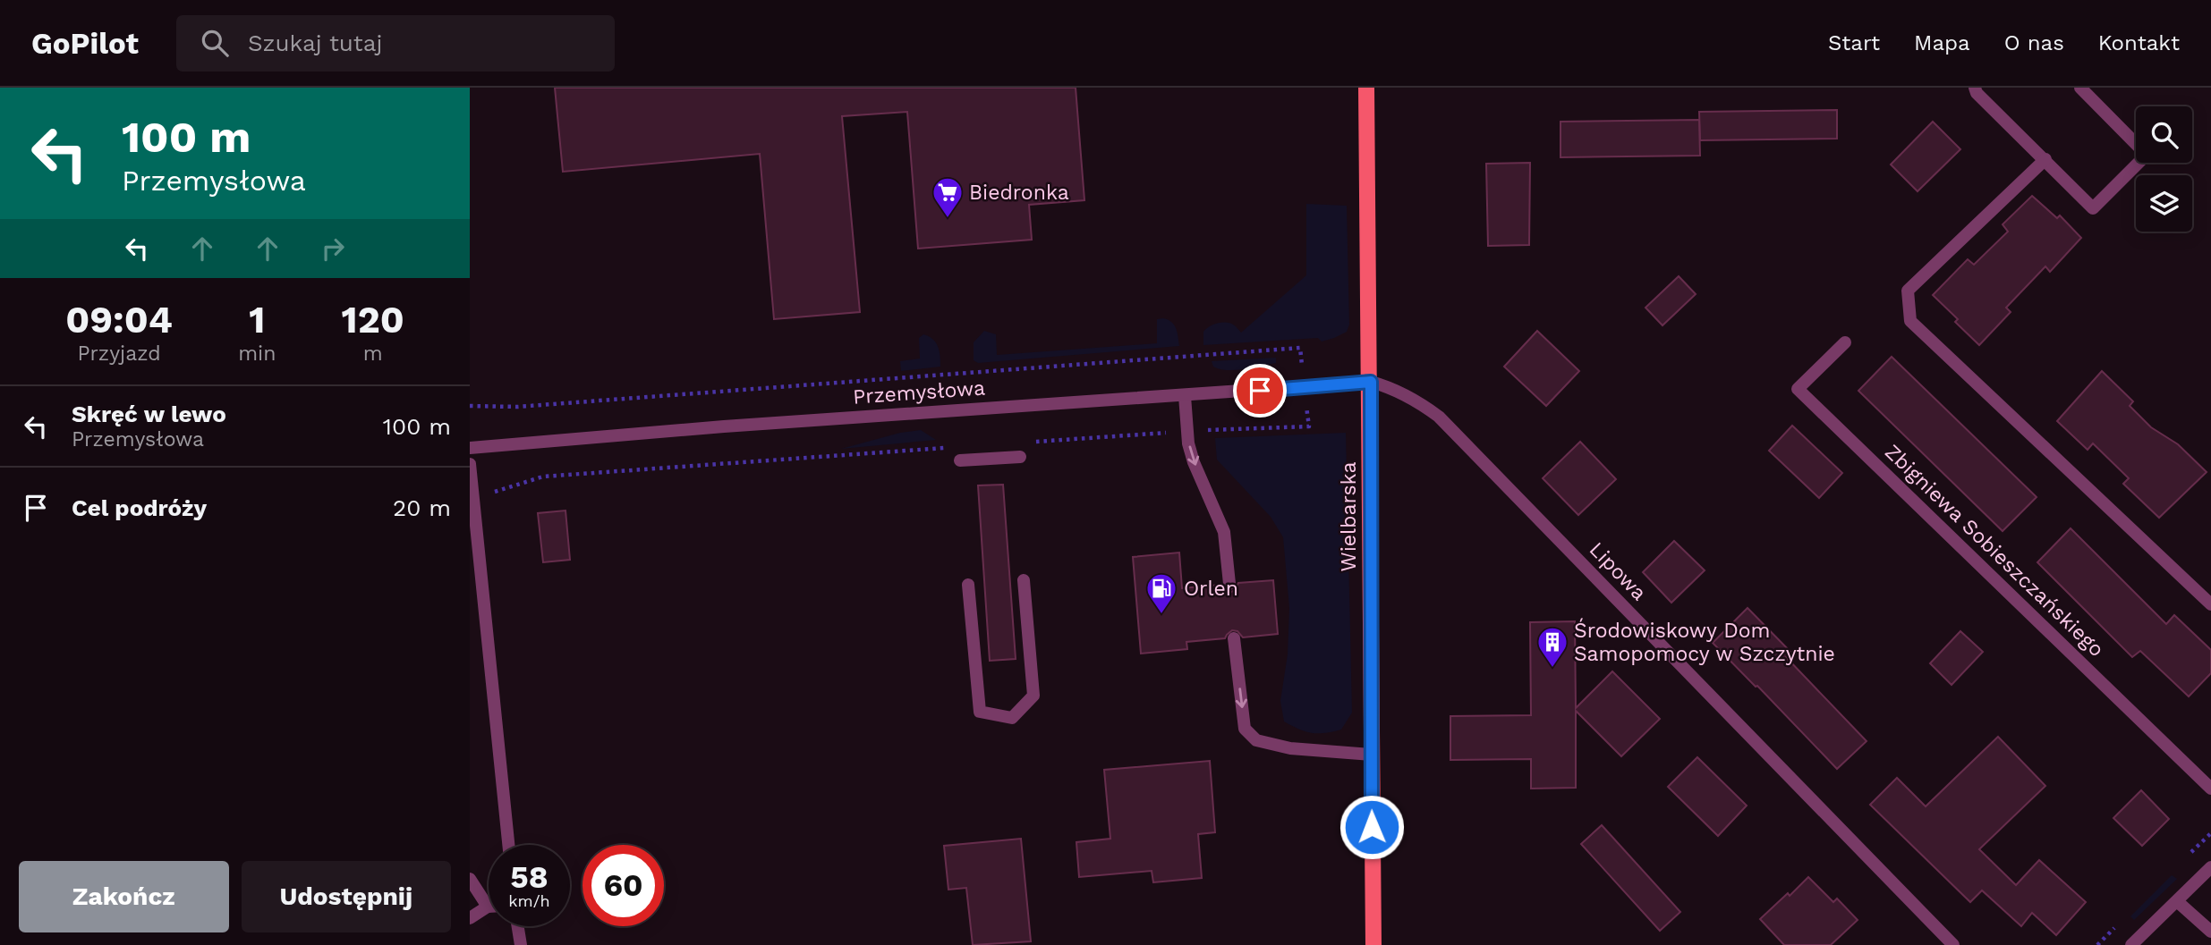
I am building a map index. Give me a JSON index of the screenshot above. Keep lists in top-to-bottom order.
{
  "streets": {
    "main road": ["Wielbarska"],
    "street": ["Przemysłowa", "Zbigniewa Sobieszczańskiego", "Lipowa"]
  },
  "crossings": [
    ["Przemysłowa", "Wielbarska"],
    ["Przemysłowa", "Lipowa"],
    ["Wielbarska", "Lipowa"]
  ],
  "places": {
    "supermarket": ["Biedronka"],
    "fuel station": ["Orlen"],
    "building": ["Środowiskowy Dom Samopomocy w Szczytnie"]
  },
  "page": {
    "header": "GoPilot",
    "search": "Szukaj tutaj",
    "nav": [
      "Start",
      "Mapa",
      "O nas",
      "Kontakt"
    ],
    "turn": ["100 m", "Przemysłowa"],
    "eta": [
      "09:04",
      "Przyjazd",
      "1",
      "min",
      "120",
      "m"
    ],
    "list": [
      {
        "name": "Skręć w lewo",
        "note": "Przemysłowa",
        "value": "100 m"
      },
      {
        "name": "Cel podróży",
        "value": "20 m"
      }
    ],
    "speed": "58 km/h",
    "limit": "60",
    "buttons": ["Zakończ", "Udostępnij"]
  }
}
